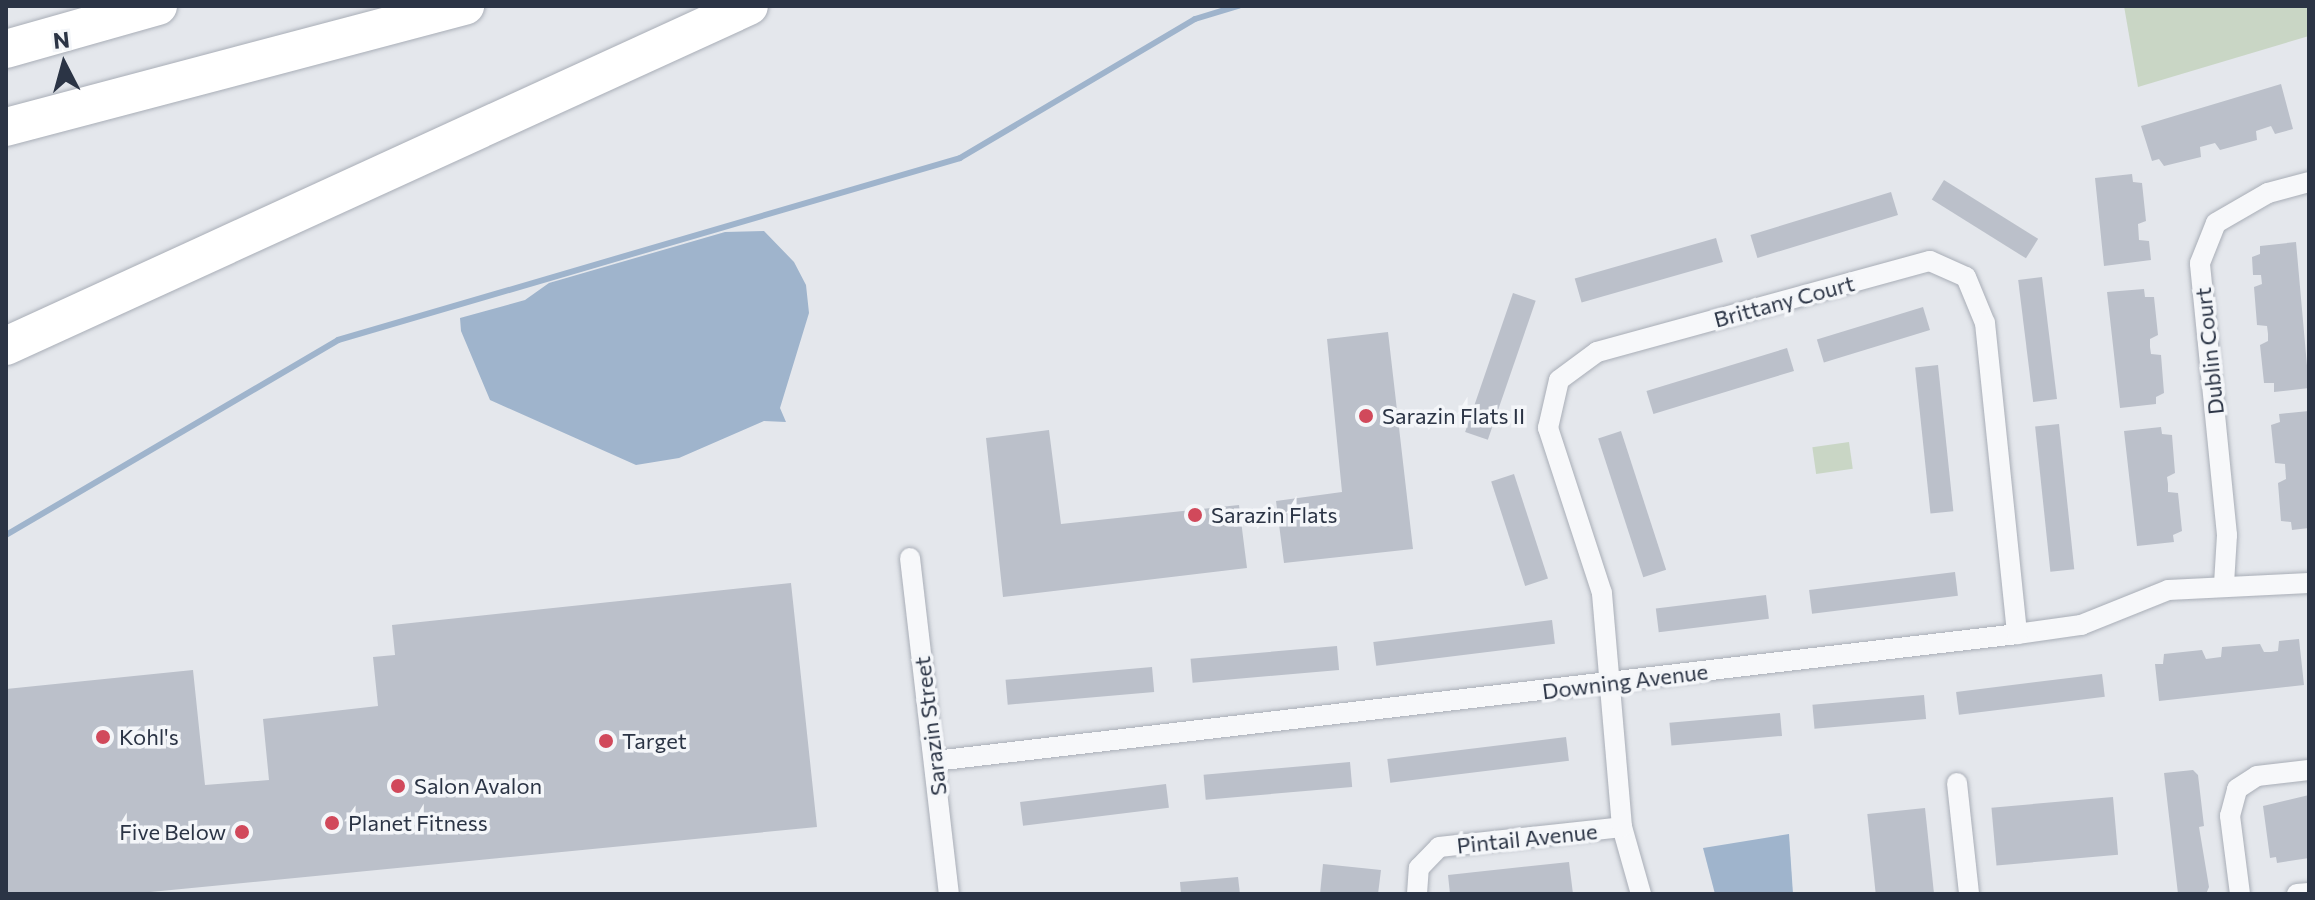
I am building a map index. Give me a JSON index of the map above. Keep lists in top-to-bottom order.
{
  "streets": {
    "street": [
      "Brittany Court",
      "Dublin Court",
      "Downing Avenue",
      "Sarazin Street",
      "Pintail Avenue"
    ]
  },
  "crossings": [
    ["Brittany Court", "Downing Avenue"],
    ["Brittany Court", "Pintail Avenue"],
    ["Dublin Court", "Downing Avenue"],
    ["Downing Avenue", "Sarazin Street"]
  ],
  "places": [
    "Sarazin Flats II",
    "Sarazin Flats",
    "Kohl's",
    "Target",
    "Salon Avalon",
    "Planet Fitness",
    "Five Below"
  ],
  "north": "top"
}
